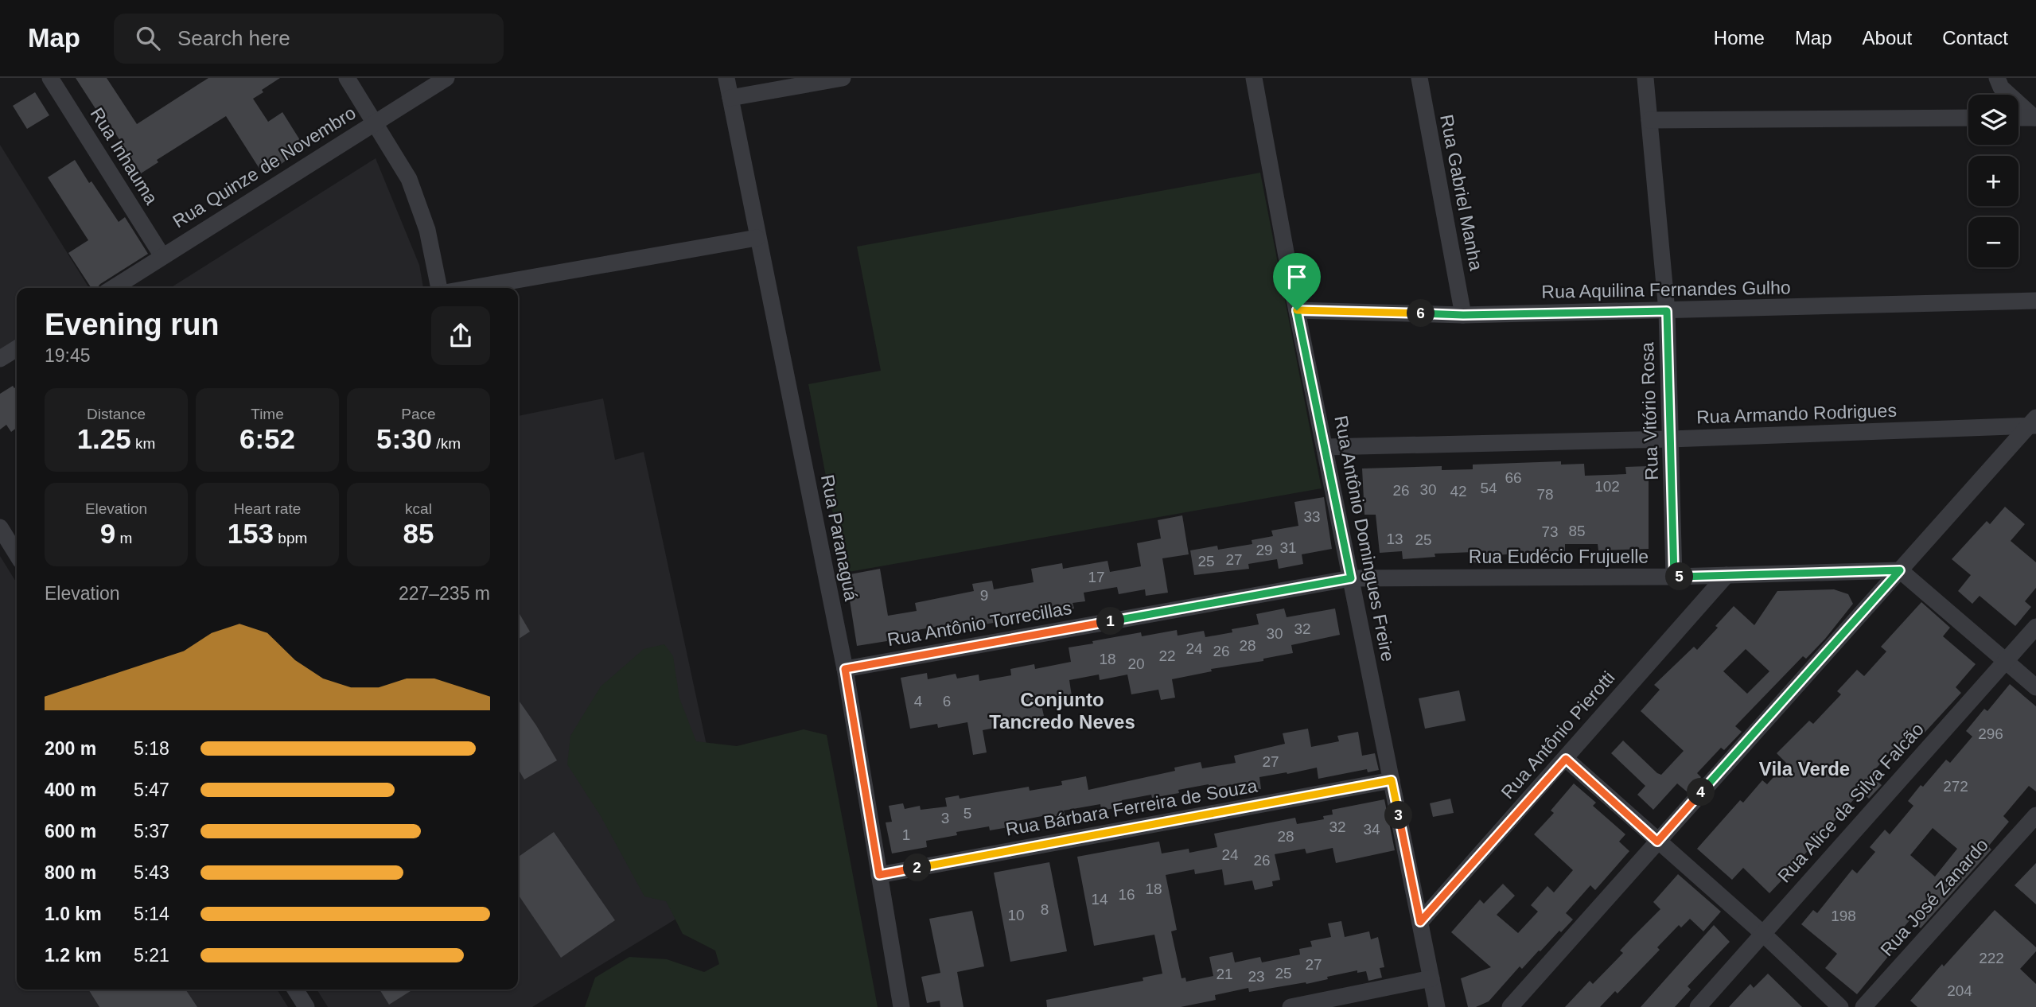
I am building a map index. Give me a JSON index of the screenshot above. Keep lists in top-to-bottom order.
{
  "streets": {
    "street": [
      "Rua Inhauma",
      "Rua Quinze de Novembro",
      "Rua Gabriel Manha",
      "Rua Aquilina Fernandes Gulho",
      "Rua Vitório Rosa",
      "Rua Armando Rodrigues",
      "Rua Paranaguá",
      "Rua Antônio Domingues Freire",
      "Rua Eudécio Frujuelle",
      "Rua Antônio Torrecillas",
      "Rua Antônio Pierotti",
      "Rua Alice da Silva Falcão",
      "Rua Bárbara Ferreira de Souza",
      "Rua José Zanardo"
    ]
  },
  "crossings": [
    ["Rua Inhauma", "Rua Quinze de Novembro"],
    ["Rua Gabriel Manha", "Rua Aquilina Fernandes Gulho"],
    ["Rua Aquilina Fernandes Gulho", "Rua Vitório Rosa"],
    ["Rua Aquilina Fernandes Gulho", "Rua Antônio Domingues Freire"],
    ["Rua Vitório Rosa", "Rua Armando Rodrigues"],
    ["Rua Vitório Rosa", "Rua Eudécio Frujuelle"],
    ["Rua Armando Rodrigues", "Rua Antônio Domingues Freire"],
    ["Rua Paranaguá", "Rua Antônio Torrecillas"],
    ["Rua Paranaguá", "Rua Bárbara Ferreira de Souza"],
    ["Rua Antônio Domingues Freire", "Rua Eudécio Frujuelle"],
    ["Rua Antônio Domingues Freire", "Rua Antônio Torrecillas"],
    ["Rua Antônio Domingues Freire", "Rua Antônio Pierotti"],
    ["Rua Antônio Domingues Freire", "Rua Bárbara Ferreira de Souza"],
    ["Rua Eudécio Frujuelle", "Rua Antônio Torrecillas"],
    ["Rua Eudécio Frujuelle", "Rua Antônio Pierotti"]
  ],
  "districts": ["Conjunto Tancredo Neves", "Vila Verde"],
  "house_numbers": [
    "66",
    "102",
    "54",
    "30",
    "26",
    "42",
    "78",
    "33",
    "85",
    "73",
    "13",
    "25",
    "31",
    "29",
    "27",
    "25",
    "17",
    "9",
    "32",
    "30",
    "28",
    "24",
    "26",
    "22",
    "18",
    "20",
    "4",
    "6",
    "296",
    "27",
    "272",
    "5",
    "3",
    "32",
    "34",
    "1",
    "28",
    "24",
    "26",
    "18",
    "16",
    "14",
    "8",
    "10",
    "198",
    "222",
    "27",
    "25",
    "21",
    "23",
    "204"
  ],
  "page": {
    "header": "Map",
    "search": "Search here",
    "nav": [
      "Home",
      "Map",
      "About",
      "Contact"
    ],
    "map_buttons": ["+", "−"],
    "heading": ["Evening run", "19:45"],
    "pins": [
      "6",
      "5",
      "1",
      "4",
      "3",
      "2"
    ],
    "stats": [
      ["Distance", "1.25 km"],
      ["Time", "6:52"],
      ["Pace", "5:30 /km"],
      ["Elevation", "9 m"],
      ["Heart rate", "153 bpm"],
      ["kcal", "85"]
    ],
    "chart": ["Elevation", "227–235 m"],
    "list": [
      {
        "name": "200 m",
        "note": "5:18"
      },
      {
        "name": "400 m",
        "note": "5:47"
      },
      {
        "name": "600 m",
        "note": "5:37"
      },
      {
        "name": "800 m",
        "note": "5:43"
      },
      {
        "name": "1.0 km",
        "note": "5:14"
      },
      {
        "name": "1.2 km",
        "note": "5:21"
      }
    ]
  }
}
